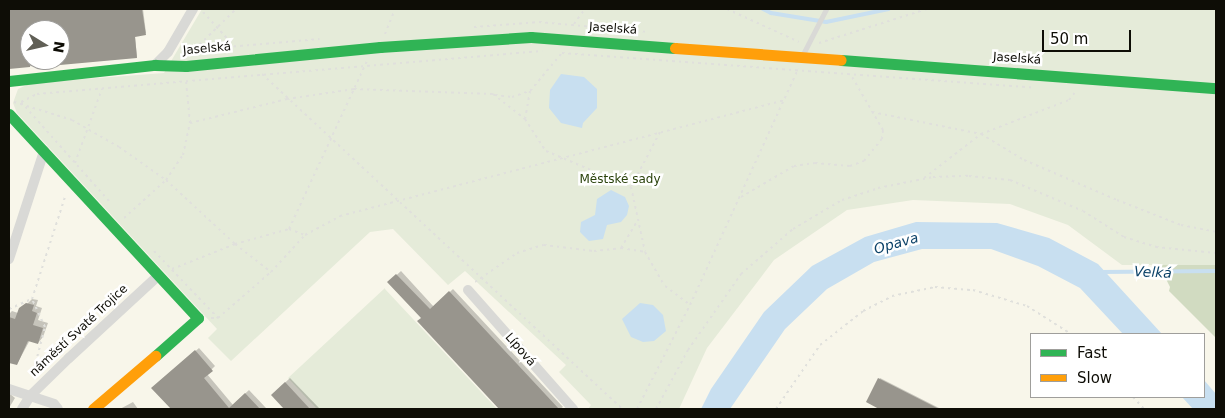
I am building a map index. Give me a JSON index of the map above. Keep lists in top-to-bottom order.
{
  "streets": {
    "street": ["Jaselská", "náměstí Svaté Trojice", "Lípová"]
  },
  "water": ["Opava", "Velká"],
  "parks": ["Městské sady"],
  "legend": ["Fast", "Slow"],
  "scale_bar": "50 m",
  "north": "right"
}
